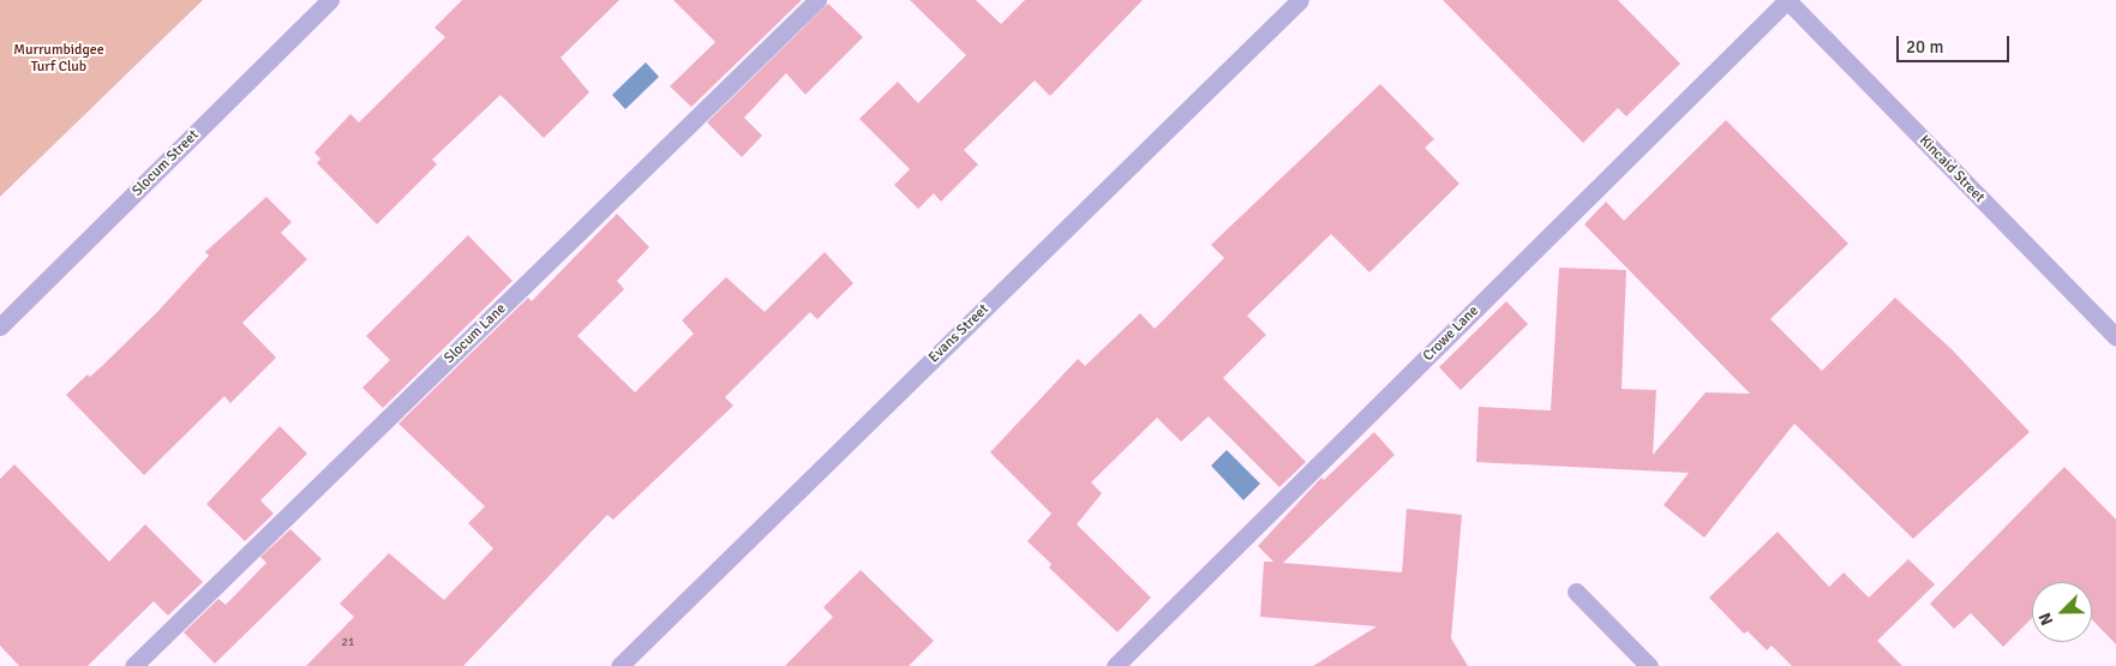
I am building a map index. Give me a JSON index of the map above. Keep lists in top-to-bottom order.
{
  "streets": {
    "street": [
      "Slocum Street",
      "Kincaid Street",
      "Slocum Lane",
      "Evans Street",
      "Crowe Lane"
    ]
  },
  "crossings": [
    ["Kincaid Street", "Crowe Lane"]
  ],
  "parks": ["Murrumbidgee Turf Club"],
  "house_numbers": ["21"],
  "scale_bar": "20 m",
  "north": "bottom left"
}
